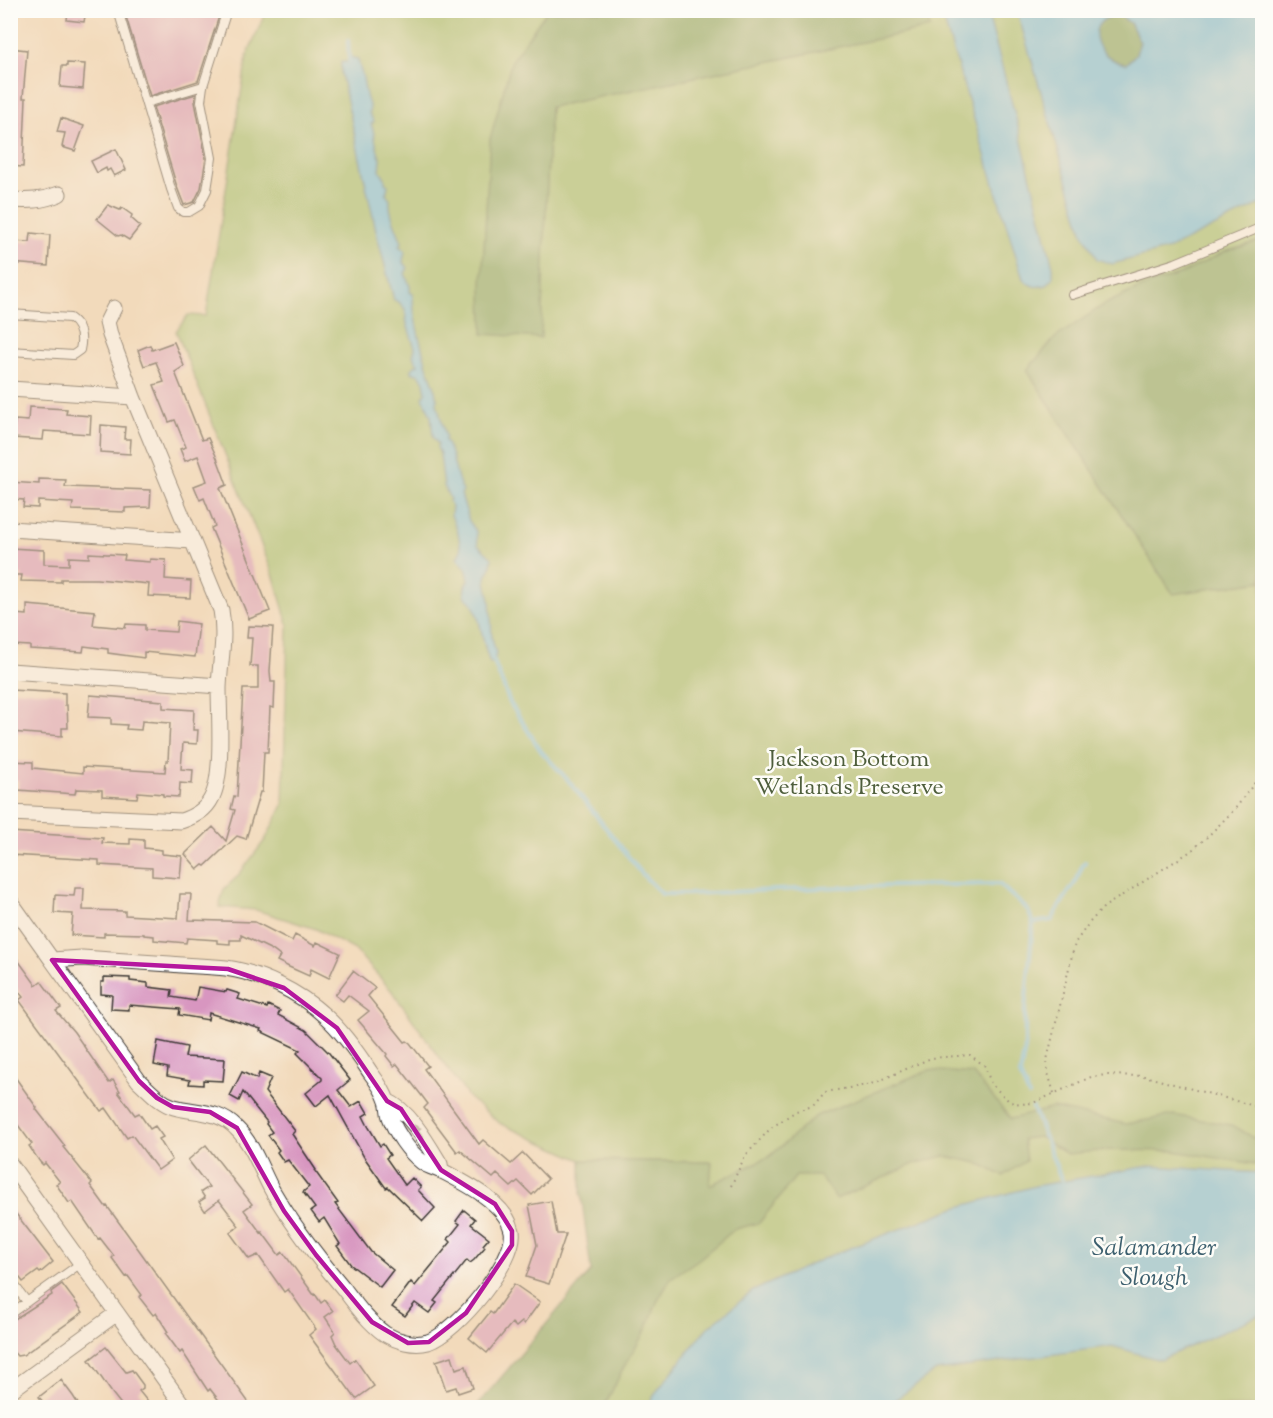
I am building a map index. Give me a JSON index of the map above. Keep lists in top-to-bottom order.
{
  "water": ["Salamander Slough"],
  "parks": ["Jackson Bottom Wetlands Preserve"]
}
